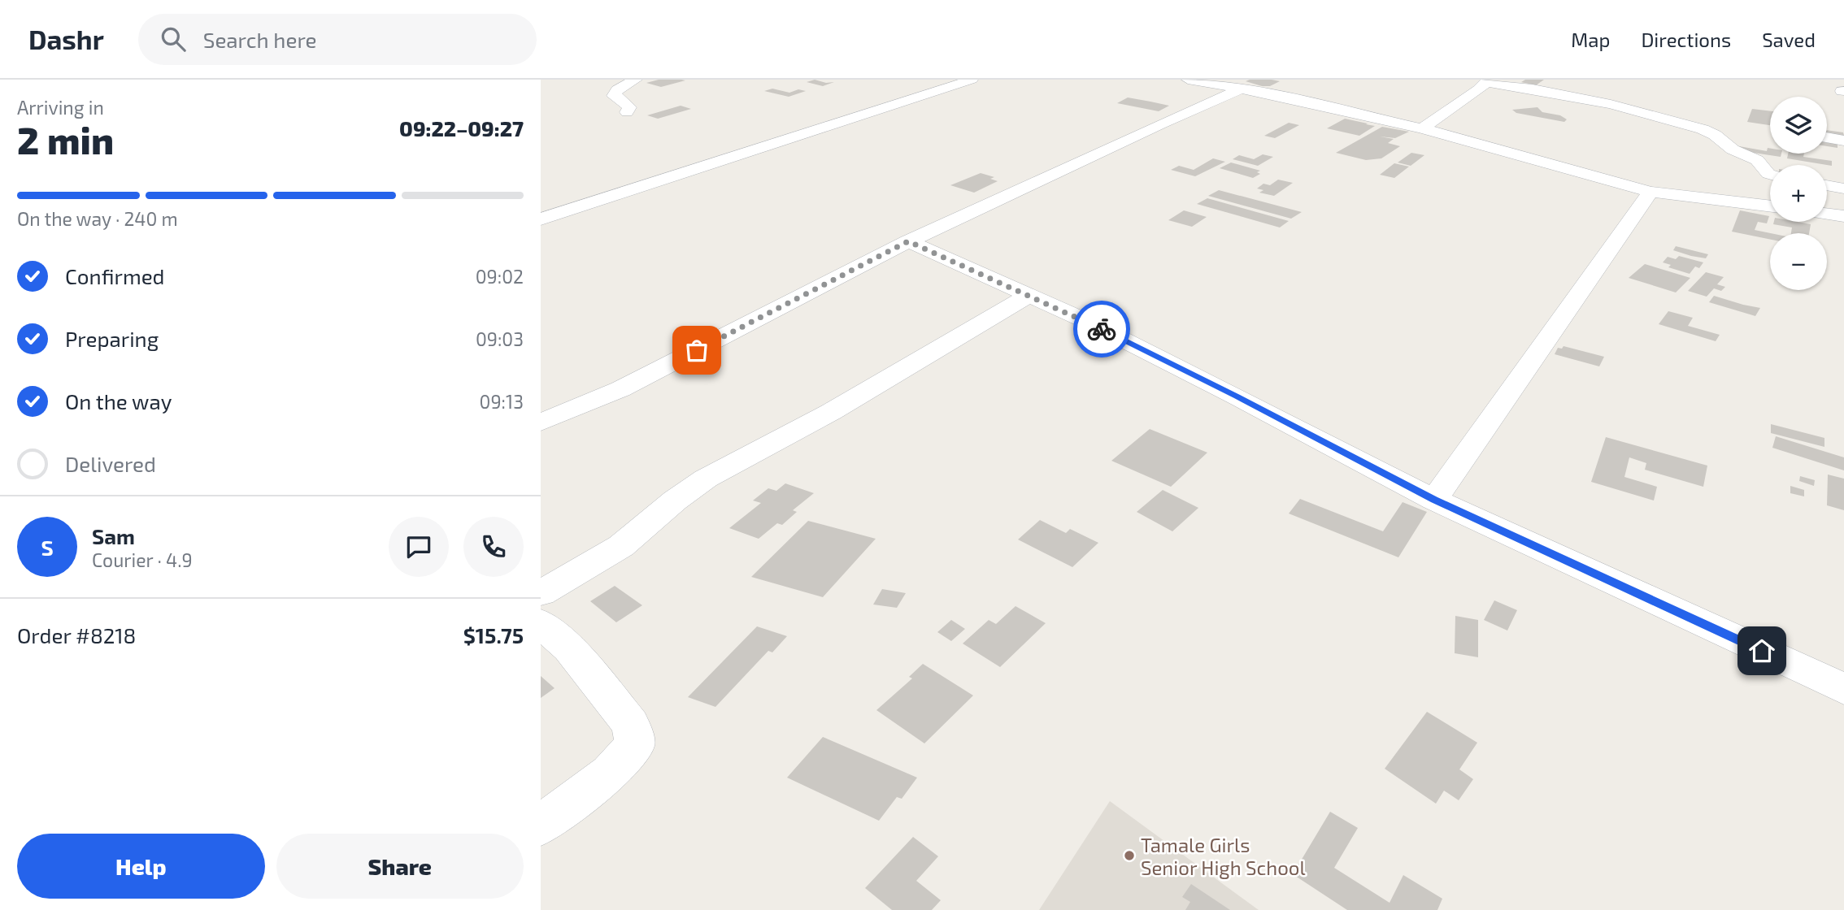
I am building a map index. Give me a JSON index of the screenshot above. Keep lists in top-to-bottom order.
{
  "places": ["Tamale Girls Senior High School"],
  "page": {
    "header": "Dashr",
    "search": "Search here",
    "nav": ["Map", "Directions", "Saved"],
    "heading": ["2 min", "Arriving in", "09:22–09:27"],
    "panel": [
      "Sam",
      "Courier · 4.9",
      "Order #8218",
      "$15.75"
    ],
    "map_buttons": ["+", "−"],
    "bar": "On the way · 240 m",
    "list": [
      ["Confirmed", "09:02"],
      ["Preparing", "09:03"],
      ["On the way", "09:13"],
      "Delivered"
    ],
    "round": "S",
    "buttons": ["Help", "Share"]
  }
}
